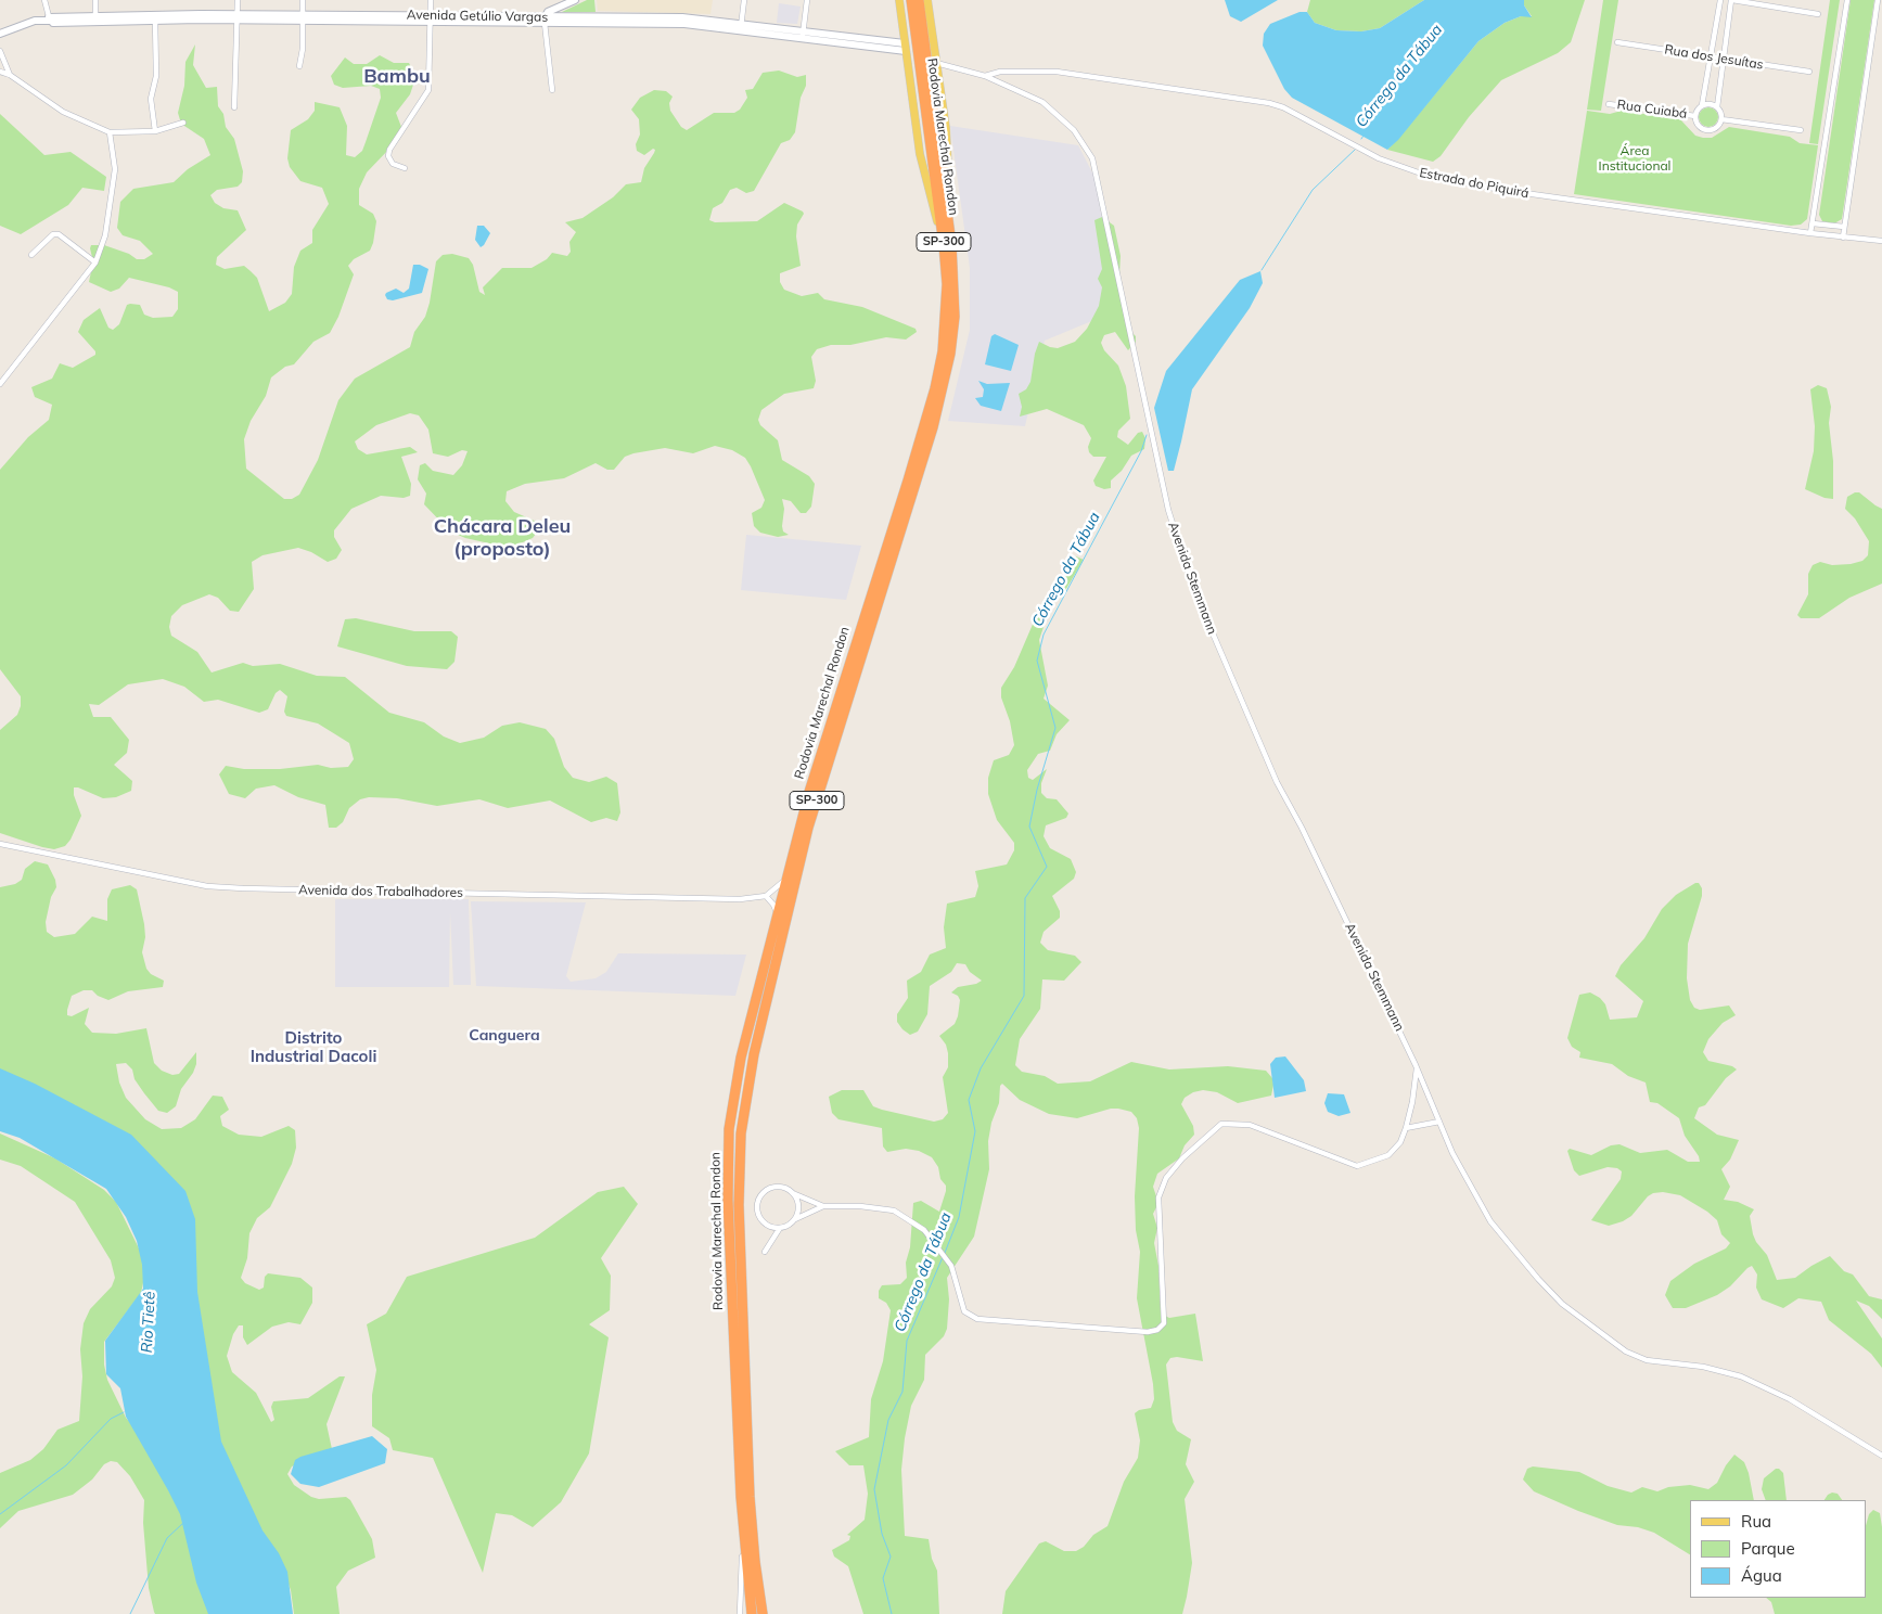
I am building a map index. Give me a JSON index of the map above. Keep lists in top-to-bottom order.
{
  "streets": {
    "highway": ["Rodovia Marechal Rondon", "SP-300"],
    "street": [
      "Avenida Getúlio Vargas",
      "Rua dos Jesuítas",
      "Rua Cuiabá",
      "Estrada do Piquirá",
      "Avenida Stemmann",
      "Avenida dos Trabalhadores"
    ]
  },
  "crossings": [
    ["Estrada do Piquirá", "Avenida Stemmann"]
  ],
  "districts": [
    "Bambu",
    "Chácara Deleu (proposto)",
    "Canguera",
    "Distrito Industrial Dacoli"
  ],
  "water": ["Córrego da Tábua", "Rio Tietê"],
  "parks": ["Área Institucional"],
  "legend": ["Rua", "Parque", "Água"]
}
